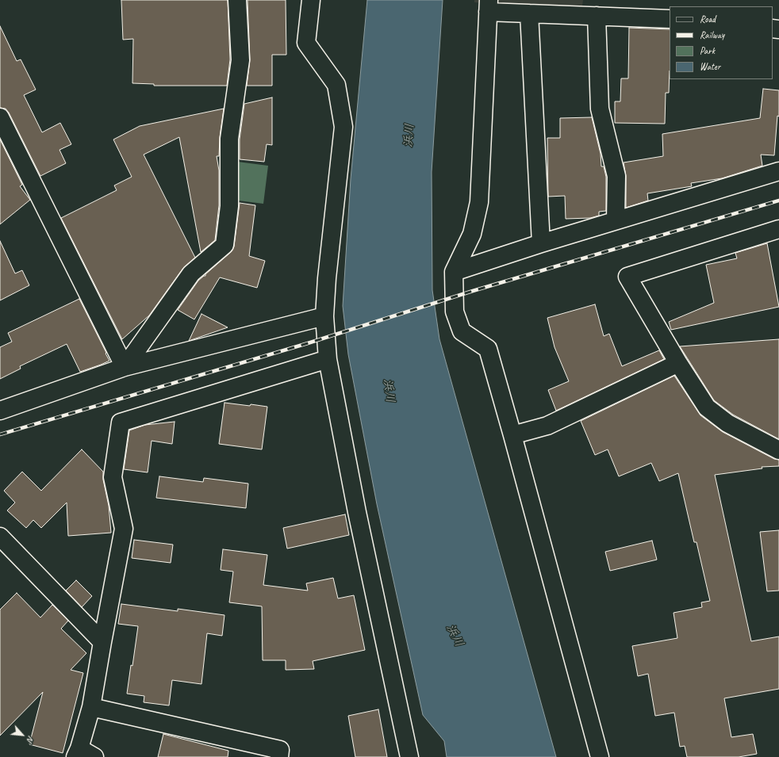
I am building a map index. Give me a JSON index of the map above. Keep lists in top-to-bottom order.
{
  "water": ["浜川"],
  "legend": [
    "Road",
    "Railway",
    "Park",
    "Water"
  ],
  "north": "bottom right"
}
